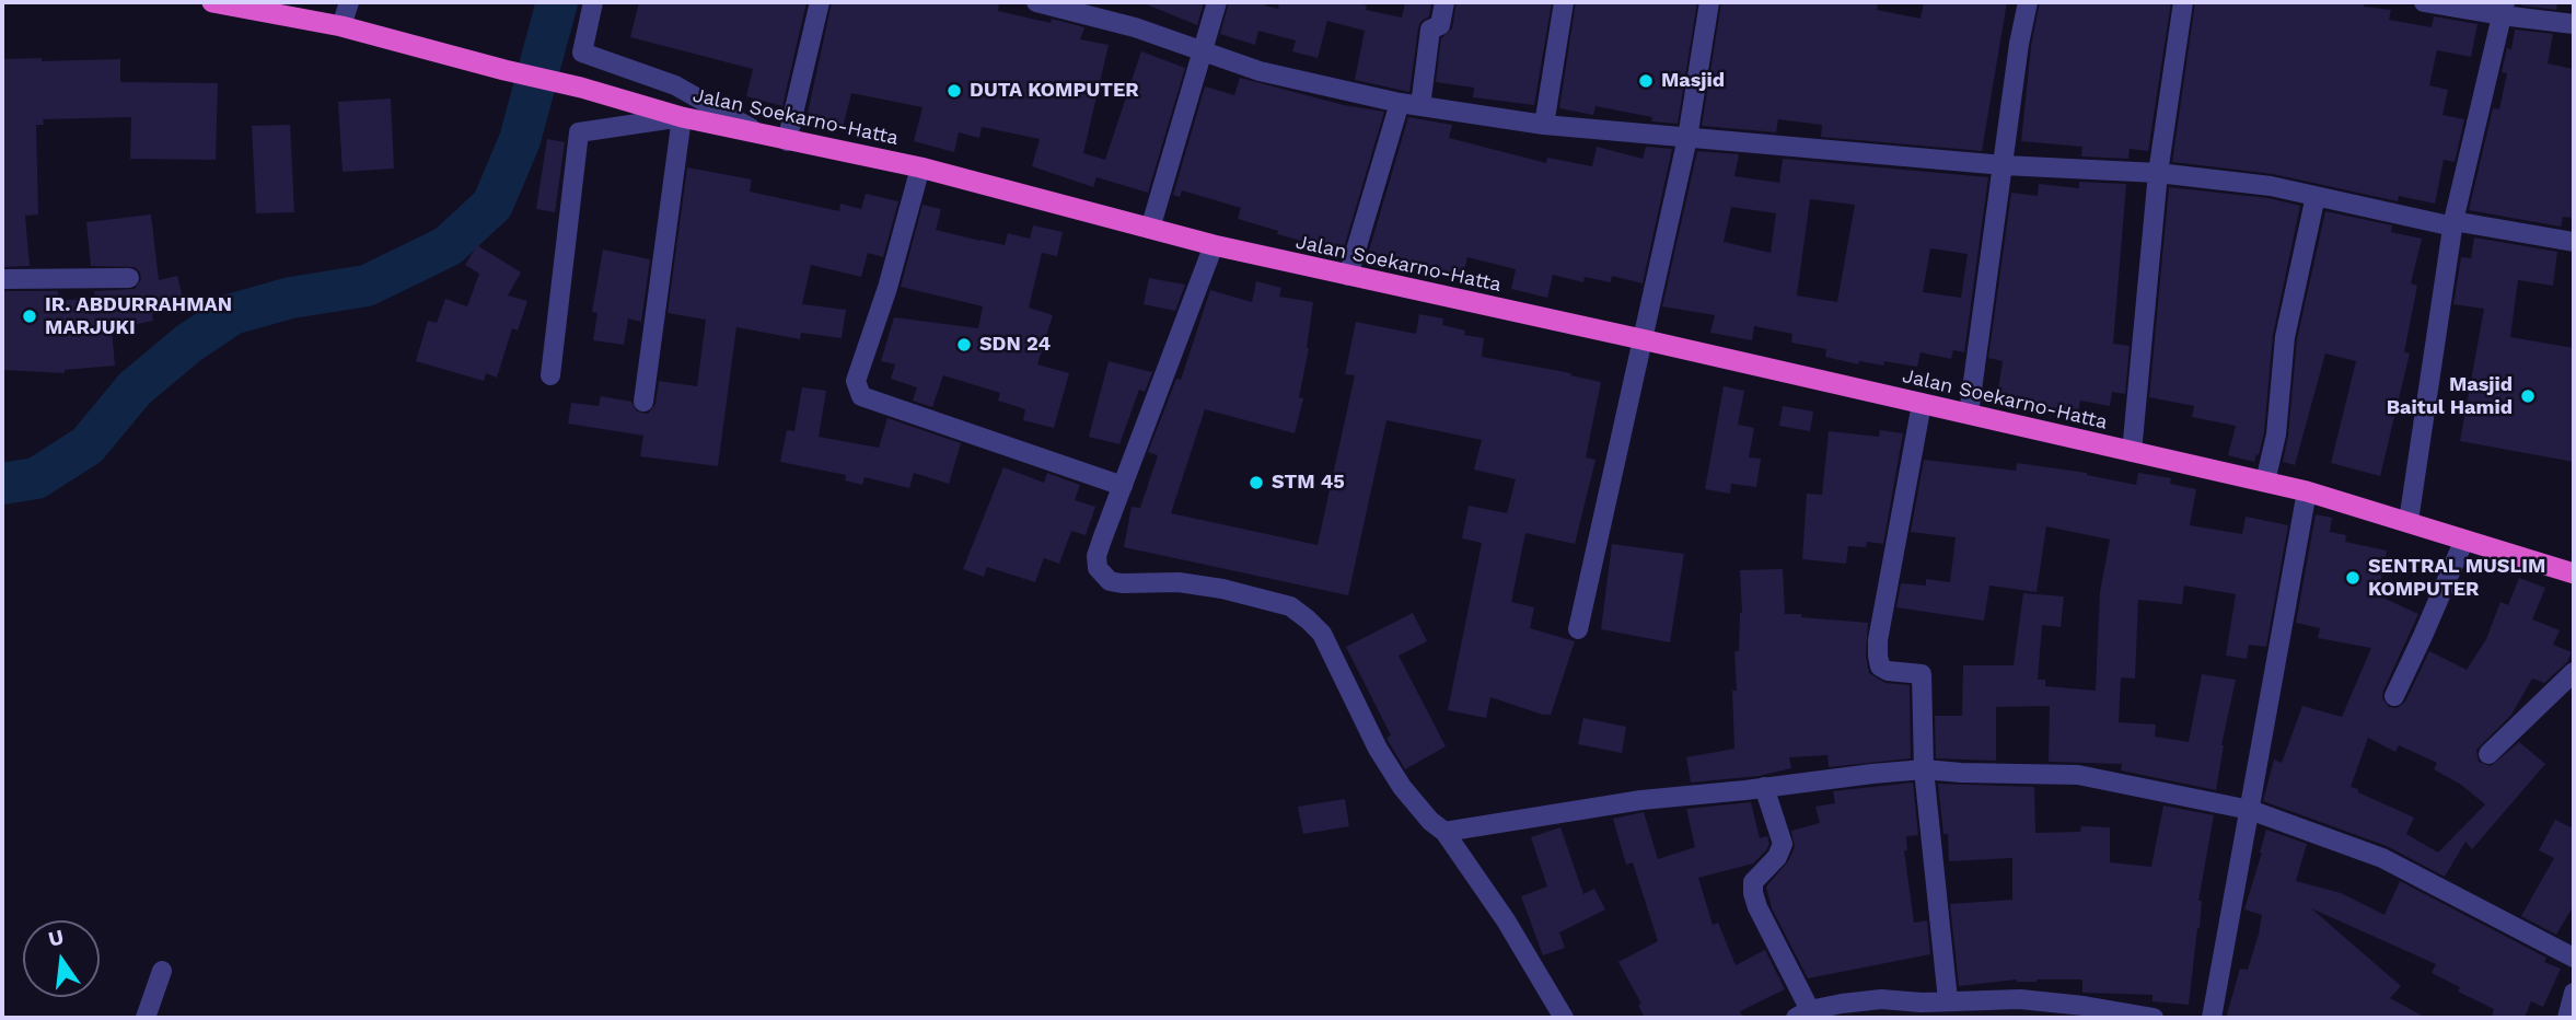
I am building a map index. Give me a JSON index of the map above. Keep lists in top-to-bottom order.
{
  "streets": {
    "highway": ["Jalan Soekarno-Hatta"]
  },
  "places": [
    "Masjid",
    "DUTA KOMPUTER",
    "IR. ABDURRAHMAN MARJUKI",
    "SDN 24",
    "Masjid Baitul Hamid",
    "STM 45",
    "SENTRAL MUSLIM KOMPUTER"
  ],
  "north": "top"
}
